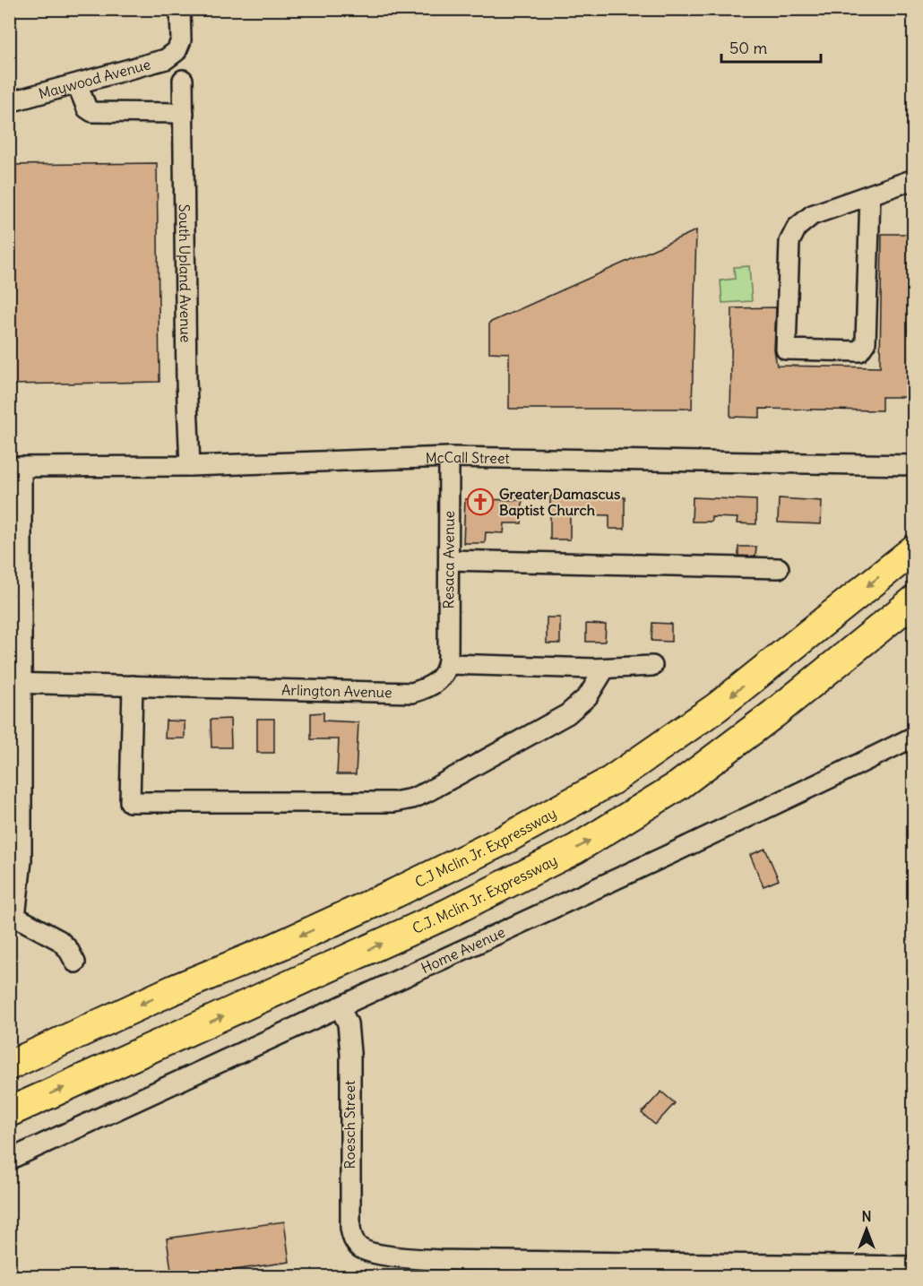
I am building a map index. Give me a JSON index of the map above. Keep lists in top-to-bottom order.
{
  "streets": {
    "highway": ["C.J Mclin Jr. Expressway", "C.J. Mclin Jr. Expressway"],
    "street": [
      "Maywood Avenue",
      "South Upland Avenue",
      "McCall Street",
      "Resaca Avenue",
      "Arlington Avenue",
      "Home Avenue",
      "Roesch Street"
    ]
  },
  "crossings": [
    ["South Upland Avenue", "McCall Street"],
    ["McCall Street", "Resaca Avenue"],
    ["Resaca Avenue", "Arlington Avenue"],
    ["Home Avenue", "Roesch Street"]
  ],
  "one_way": ["C.J Mclin Jr. Expressway", "C.J. Mclin Jr. Expressway"],
  "places": {
    "church": ["Greater Damascus Baptist Church"]
  },
  "scale_bar": "50 m",
  "north": "top"
}
